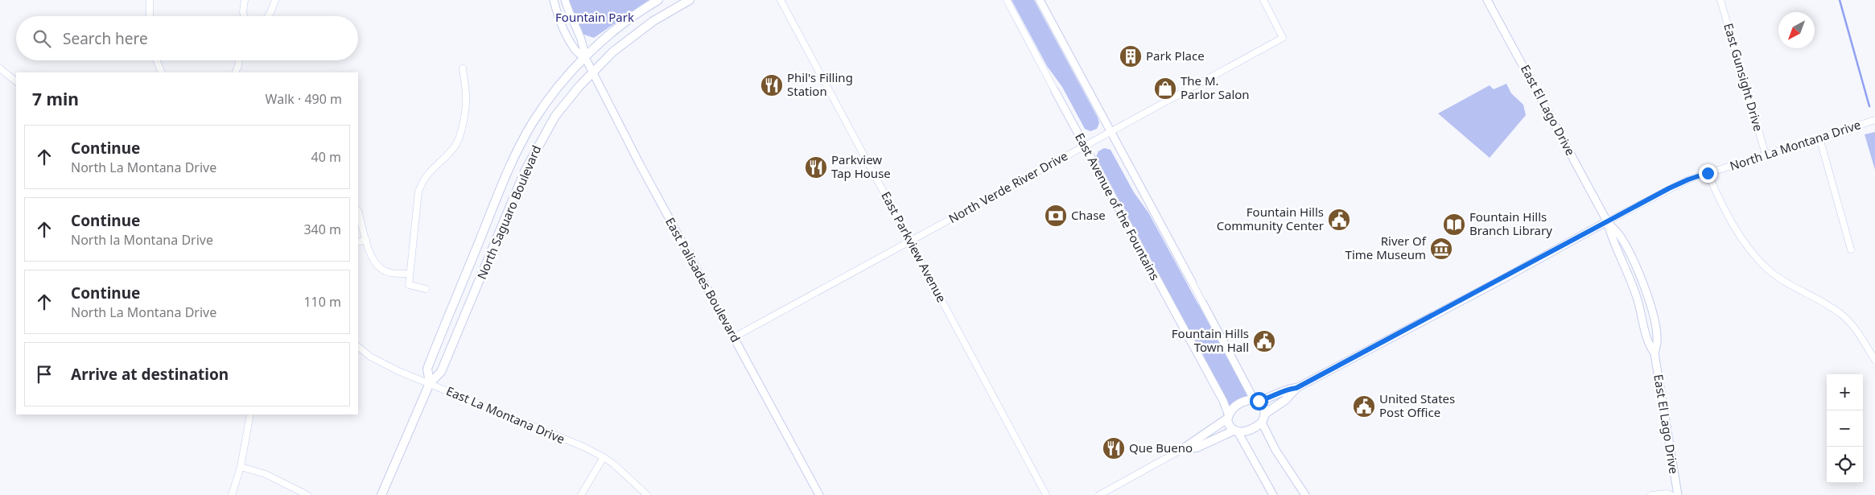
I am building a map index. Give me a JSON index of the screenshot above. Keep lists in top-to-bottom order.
{
  "streets": {
    "main road": ["North Saguaro Boulevard"],
    "street": [
      "East Gunsight Drive",
      "East El Lago Drive",
      "North La Montana Drive",
      "North Verde River Drive",
      "East Avenue of the Fountains",
      "East Parkview Avenue",
      "East Palisades Boulevard",
      "East La Montana Drive"
    ]
  },
  "crossings": [
    ["East Gunsight Drive", "North La Montana Drive"],
    ["East El Lago Drive", "North La Montana Drive"],
    ["North Verde River Drive", "East Avenue of the Fountains"],
    ["North Verde River Drive", "East Parkview Avenue"],
    ["North Verde River Drive", "East Palisades Boulevard"],
    ["North Saguaro Boulevard", "East Palisades Boulevard"],
    ["North Saguaro Boulevard", "East La Montana Drive"]
  ],
  "parks": ["Fountain Park"],
  "places": {
    "building": ["Park Place"],
    "restaurant": ["Phil's Filling Station", "Parkview Tap House", "Que Bueno"],
    "shop": ["The M. Parlor Salon"],
    "bank": ["Chase"],
    "public building": ["Fountain Hills Community Center", "Fountain Hills Town Hall", "United States Post Office"],
    "library": ["Fountain Hills Branch Library"],
    "museum": ["River Of Time Museum"]
  },
  "north": "bottom left",
  "page": {
    "search": "Search here",
    "heading": ["7 min", "Walk · 490 m"],
    "list": [
      ["Continue", "North La Montana Drive", "40 m"],
      ["Continue", "North la Montana Drive", "340 m"],
      ["Continue", "North La Montana Drive", "110 m"],
      "Arrive at destination"
    ],
    "map_buttons": ["+", "−"]
  }
}
